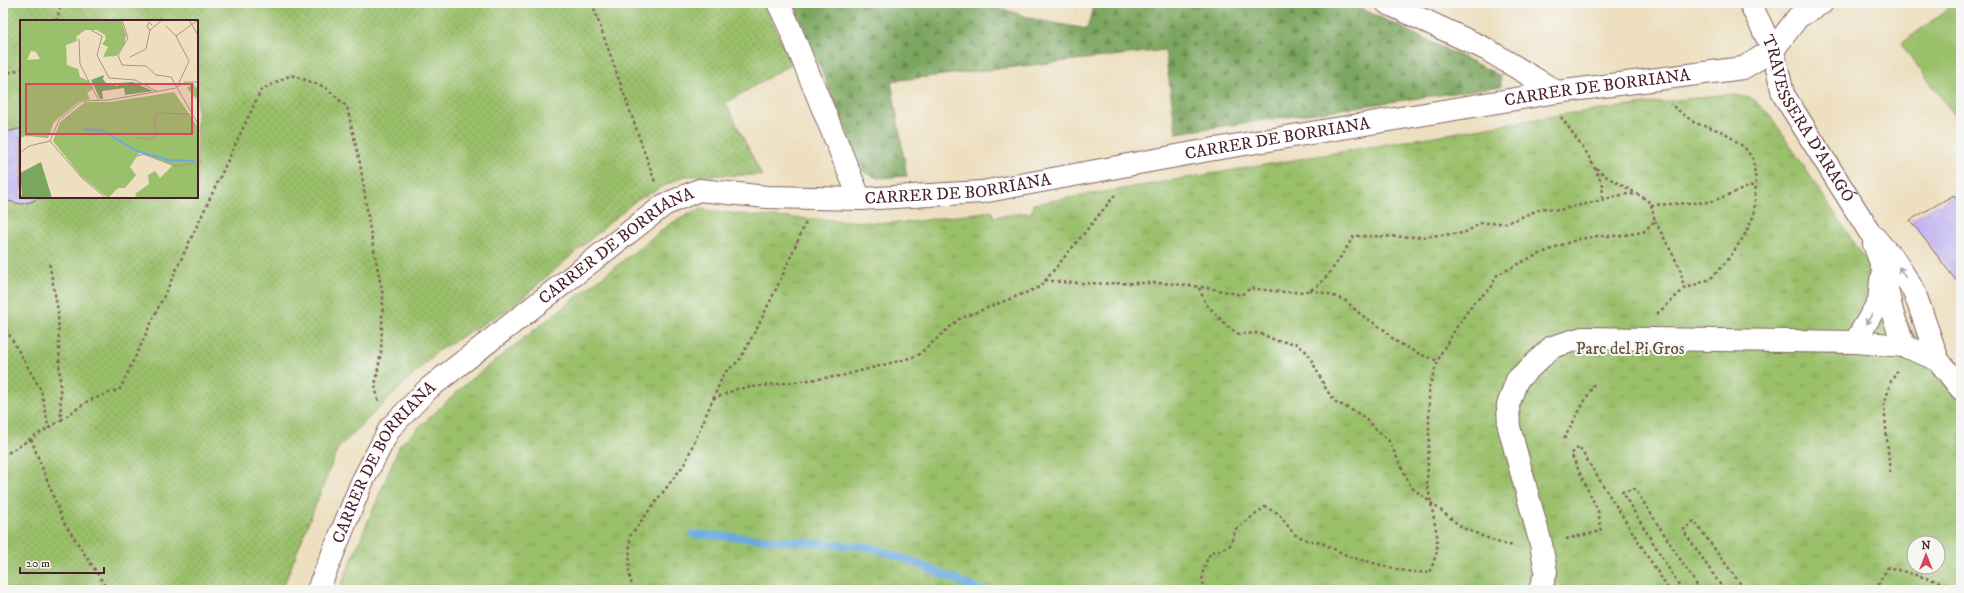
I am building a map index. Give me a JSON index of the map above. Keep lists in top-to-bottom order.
{
  "streets": {
    "street": ["CARRER DE BORRIANA", "TRAVESSERA D'ARAGÓ"]
  },
  "crossings": [
    ["CARRER DE BORRIANA", "TRAVESSERA D'ARAGÓ"]
  ],
  "parks": ["Parc del Pi Gros"],
  "scale_bar": "20 m",
  "north": "top"
}
